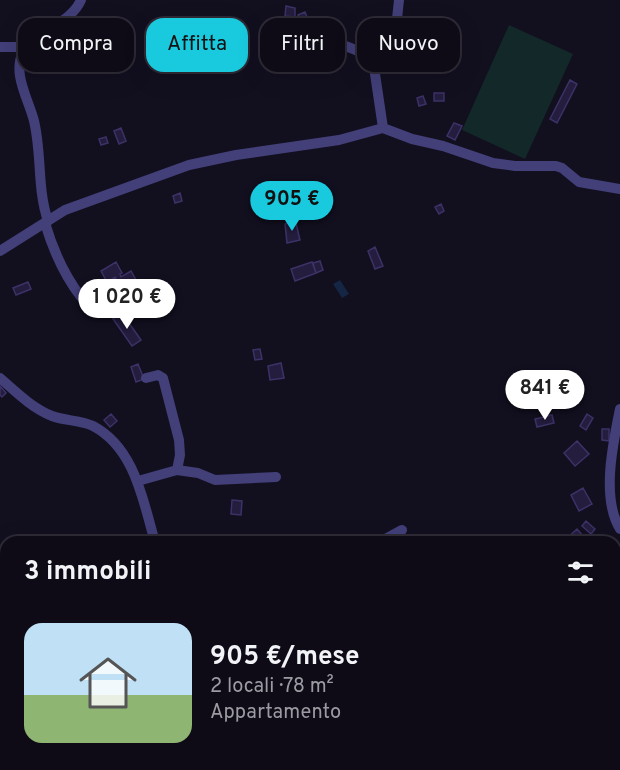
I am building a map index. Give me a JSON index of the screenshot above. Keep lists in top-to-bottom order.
{
  "page": {
    "chip": [
      "Compra",
      "Affitta",
      "Filtri",
      "Nuovo"
    ],
    "price": ["905 €", "1 020 €", "841 €"],
    "heading": "3 immobili",
    "list": [
      {
        "name": "905 €/mese",
        "note": "2 locali · 78 m² · Appartamento"
      }
    ]
  }
}
